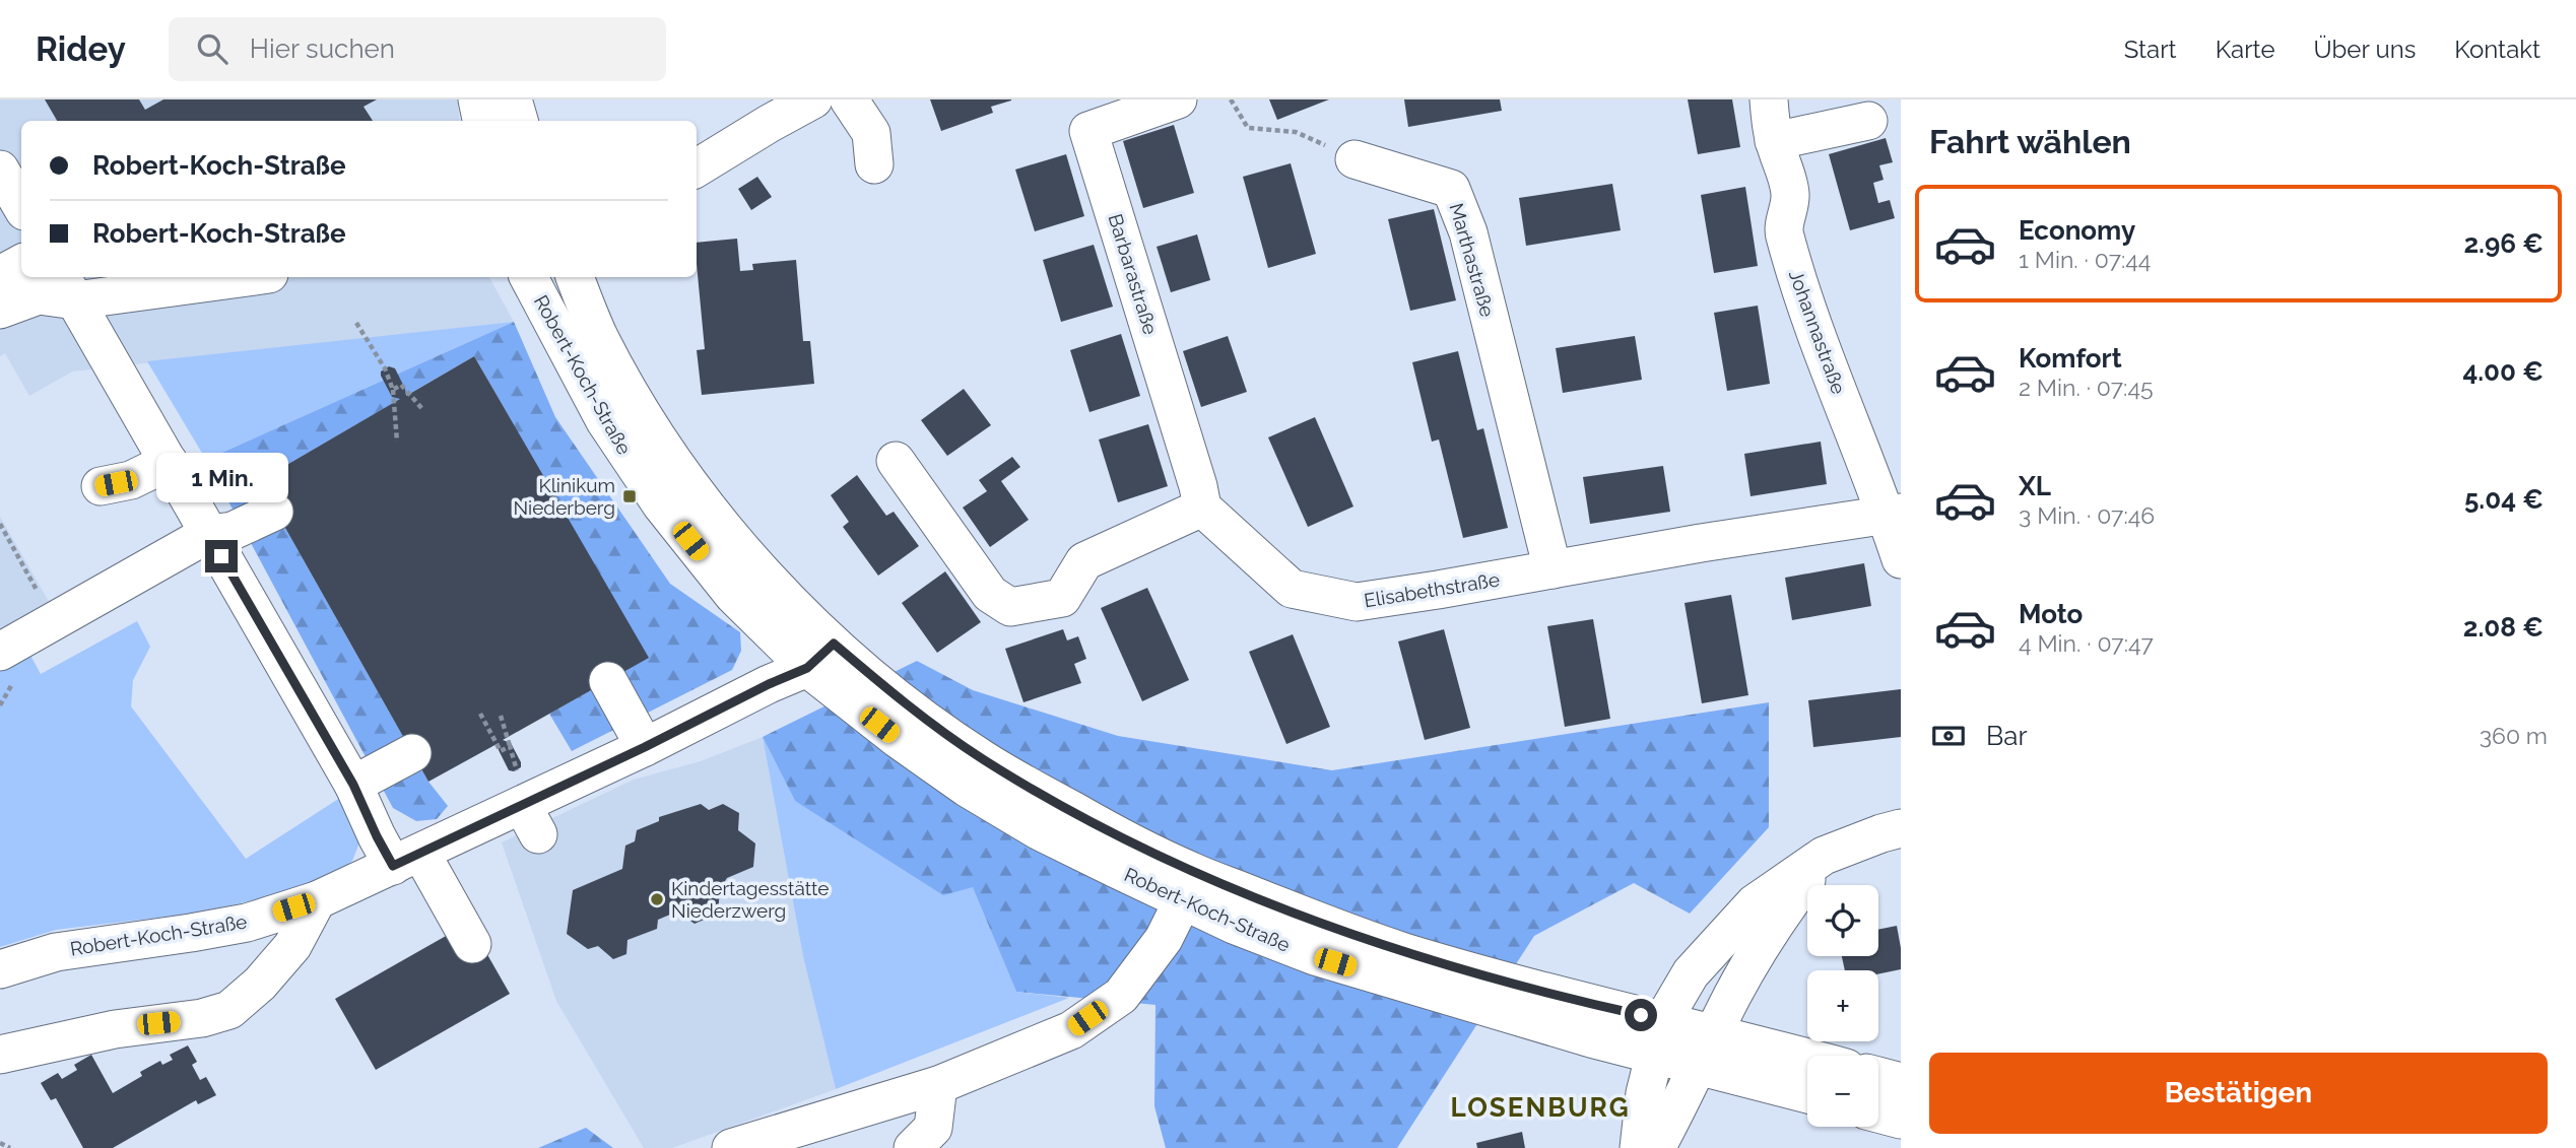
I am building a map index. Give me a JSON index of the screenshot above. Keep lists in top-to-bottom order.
{
  "streets": {
    "street": [
      "Marthastraße",
      "Barbarastraße",
      "Johannastraße",
      "Robert-Koch-Straße",
      "Elisabethstraße"
    ]
  },
  "crossings": [
    ["Marthastraße", "Elisabethstraße"],
    ["Barbarastraße", "Elisabethstraße"],
    ["Johannastraße", "Elisabethstraße"]
  ],
  "districts": ["LOSENBURG"],
  "places": {
    "transit": ["Klinikum Niederberg"],
    "other": ["Kindertagesstätte Niederzwerg"]
  },
  "page": {
    "header": "Ridey",
    "search": "Hier suchen",
    "nav": [
      "Start",
      "Karte",
      "Über uns",
      "Kontakt"
    ],
    "heading": "Fahrt wählen",
    "banner": ["Robert-Koch-Straße", "Robert-Koch-Straße"],
    "list": [
      {
        "name": "Economy",
        "note": "1 Min. · 07:44",
        "value": "2.96 €"
      },
      {
        "name": "Komfort",
        "note": "2 Min. · 07:45",
        "value": "4.00 €"
      },
      {
        "name": "XL",
        "note": "3 Min. · 07:46",
        "value": "5.04 €"
      },
      {
        "name": "Moto",
        "note": "4 Min. · 07:47",
        "value": "2.08 €"
      }
    ],
    "bubble": "1 Min.",
    "pay": ["Bar", "360 m"],
    "map_buttons": ["+", "−"],
    "buttons": "Bestätigen"
  }
}
